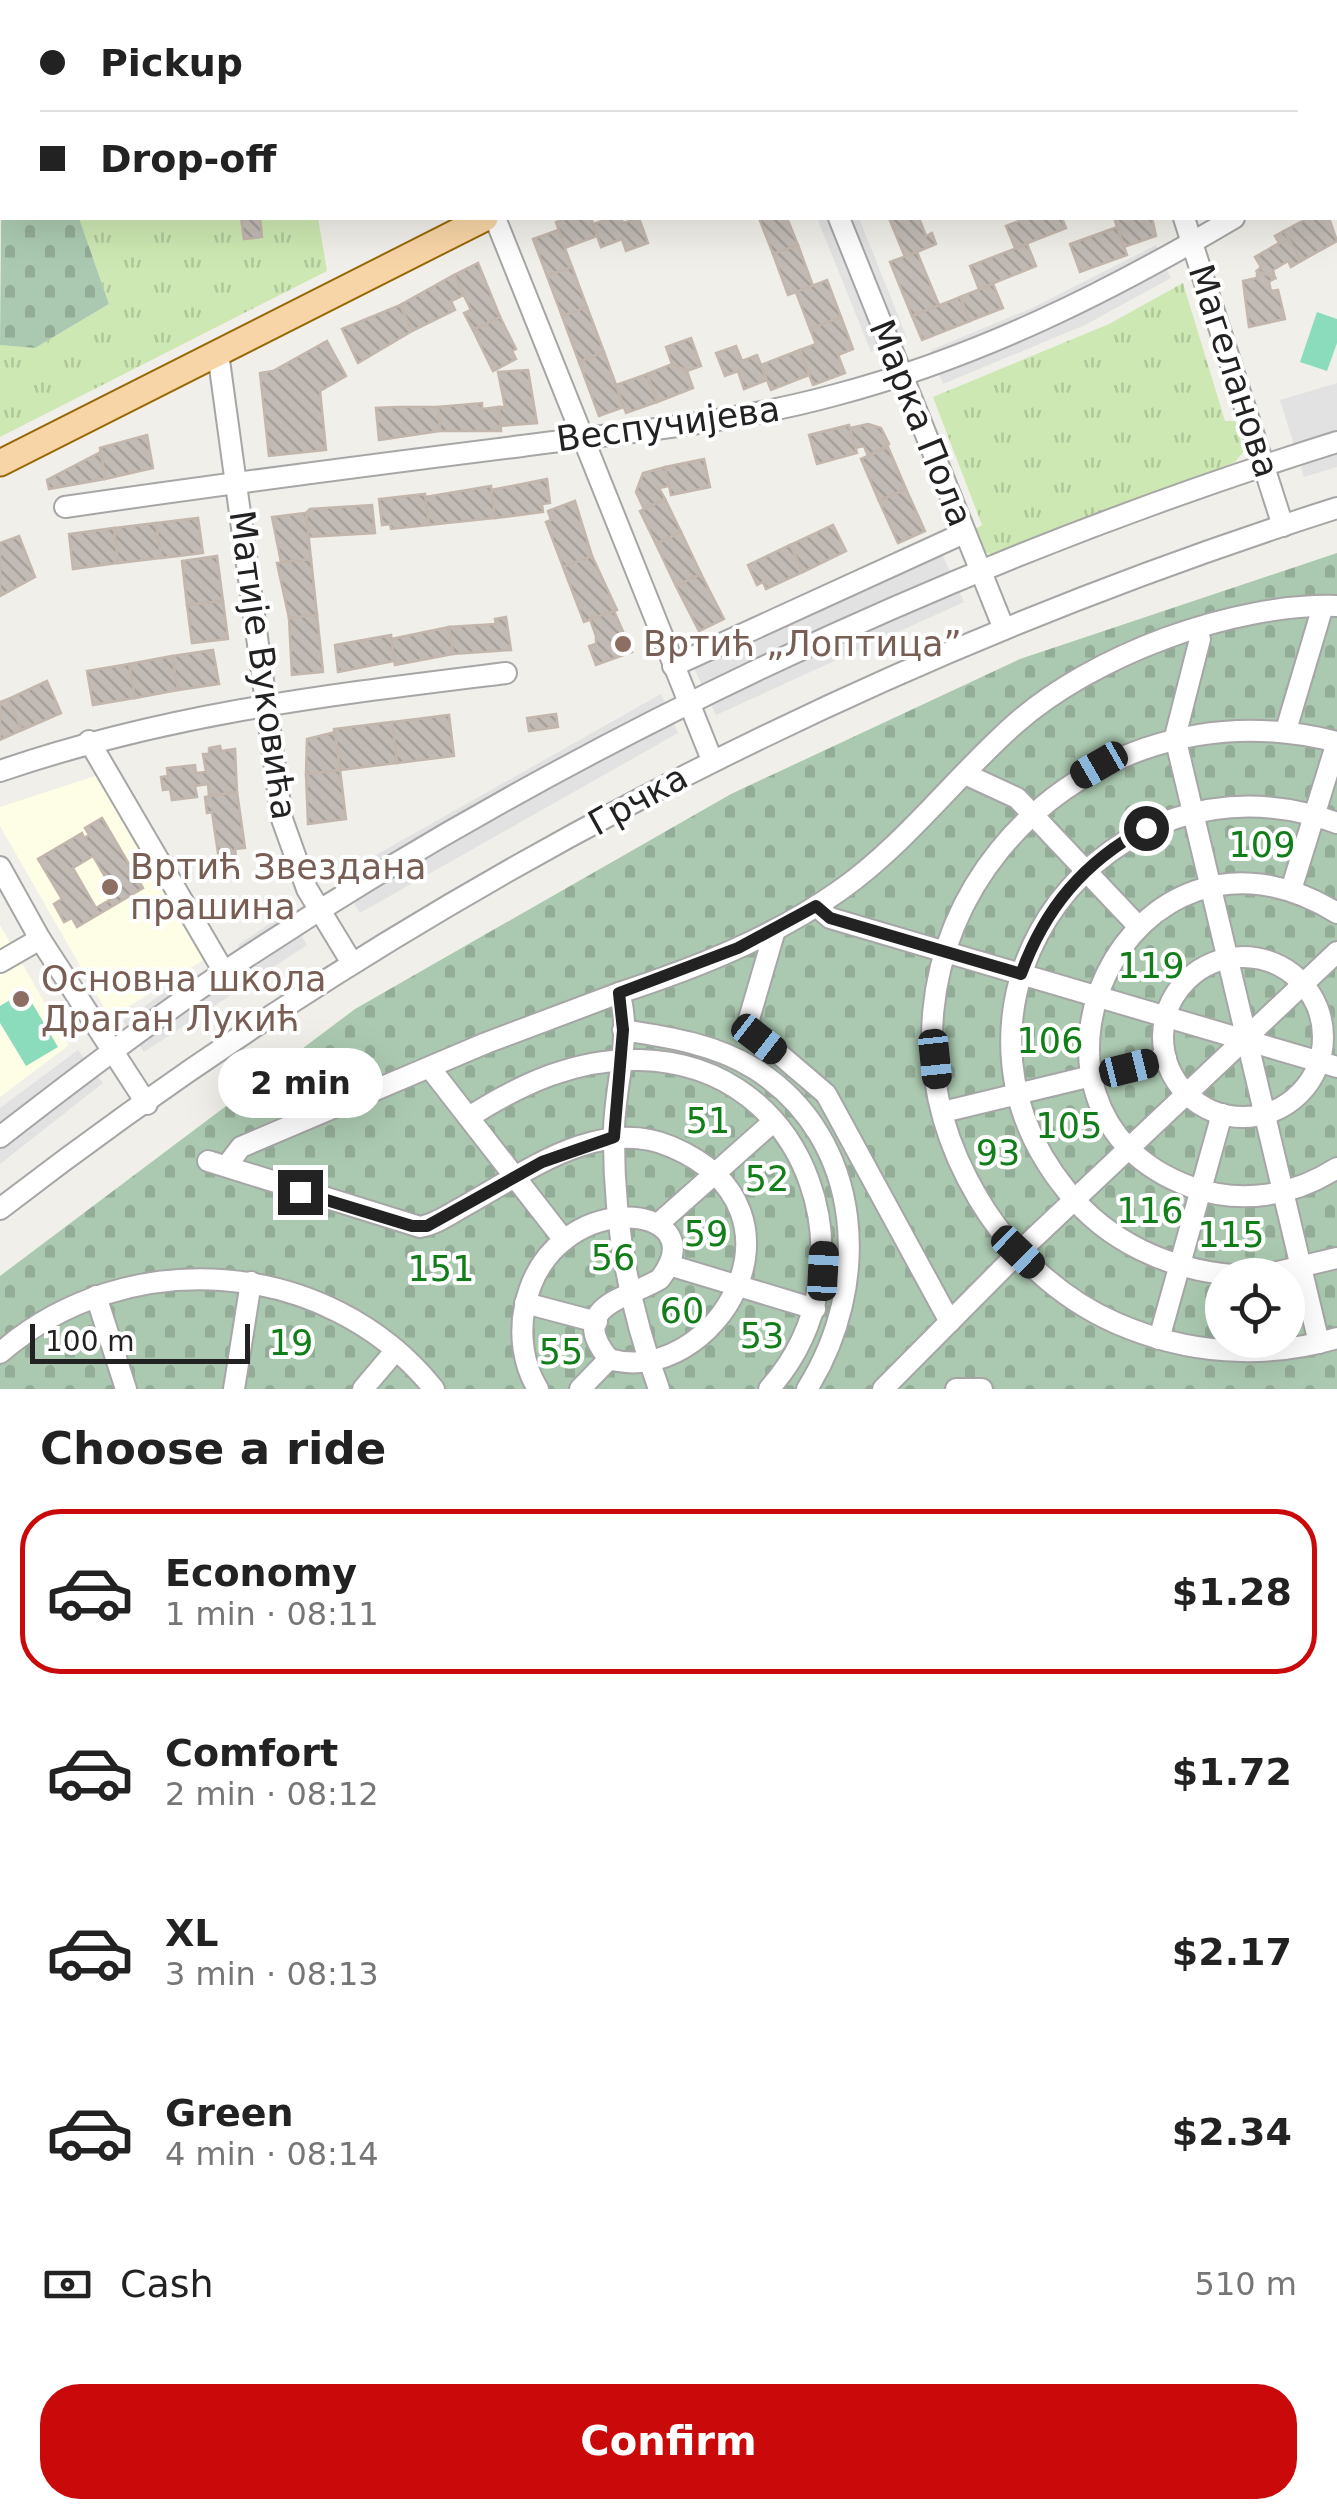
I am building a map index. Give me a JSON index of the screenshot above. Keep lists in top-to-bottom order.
{
  "streets": {
    "street": [
      "Магеланова",
      "Марка Пола",
      "Веспучијева",
      "Матије Вуковића",
      "Грчка"
    ]
  },
  "crossings": [
    ["Магеланова", "Веспучијева"],
    ["Магеланова", "Грчка"],
    ["Марка Пола", "Веспучијева"],
    ["Марка Пола", "Грчка"],
    ["Веспучијева", "Матије Вуковића"],
    ["Матије Вуковића", "Грчка"]
  ],
  "parks": [
    "109",
    "119",
    "106",
    "51",
    "105",
    "93",
    "52",
    "116",
    "59",
    "115",
    "56",
    "151",
    "60",
    "53",
    "19",
    "55"
  ],
  "places": ["Вртић „Лоптица”", "Вртић Звездана прашина", "Основна школа Драган Лукић"],
  "scale_bar": "100 m",
  "page": {
    "banner": ["Pickup", "Drop-off"],
    "bubble": "2 min",
    "scale": "100 m",
    "heading": "Choose a ride",
    "list": [
      {
        "name": "Economy",
        "note": "1 min · 08:11",
        "value": "$1.28"
      },
      {
        "name": "Comfort",
        "note": "2 min · 08:12",
        "value": "$1.72"
      },
      {
        "name": "XL",
        "note": "3 min · 08:13",
        "value": "$2.17"
      },
      {
        "name": "Green",
        "note": "4 min · 08:14",
        "value": "$2.34"
      }
    ],
    "pay": ["Cash", "510 m"],
    "buttons": "Confirm"
  }
}
